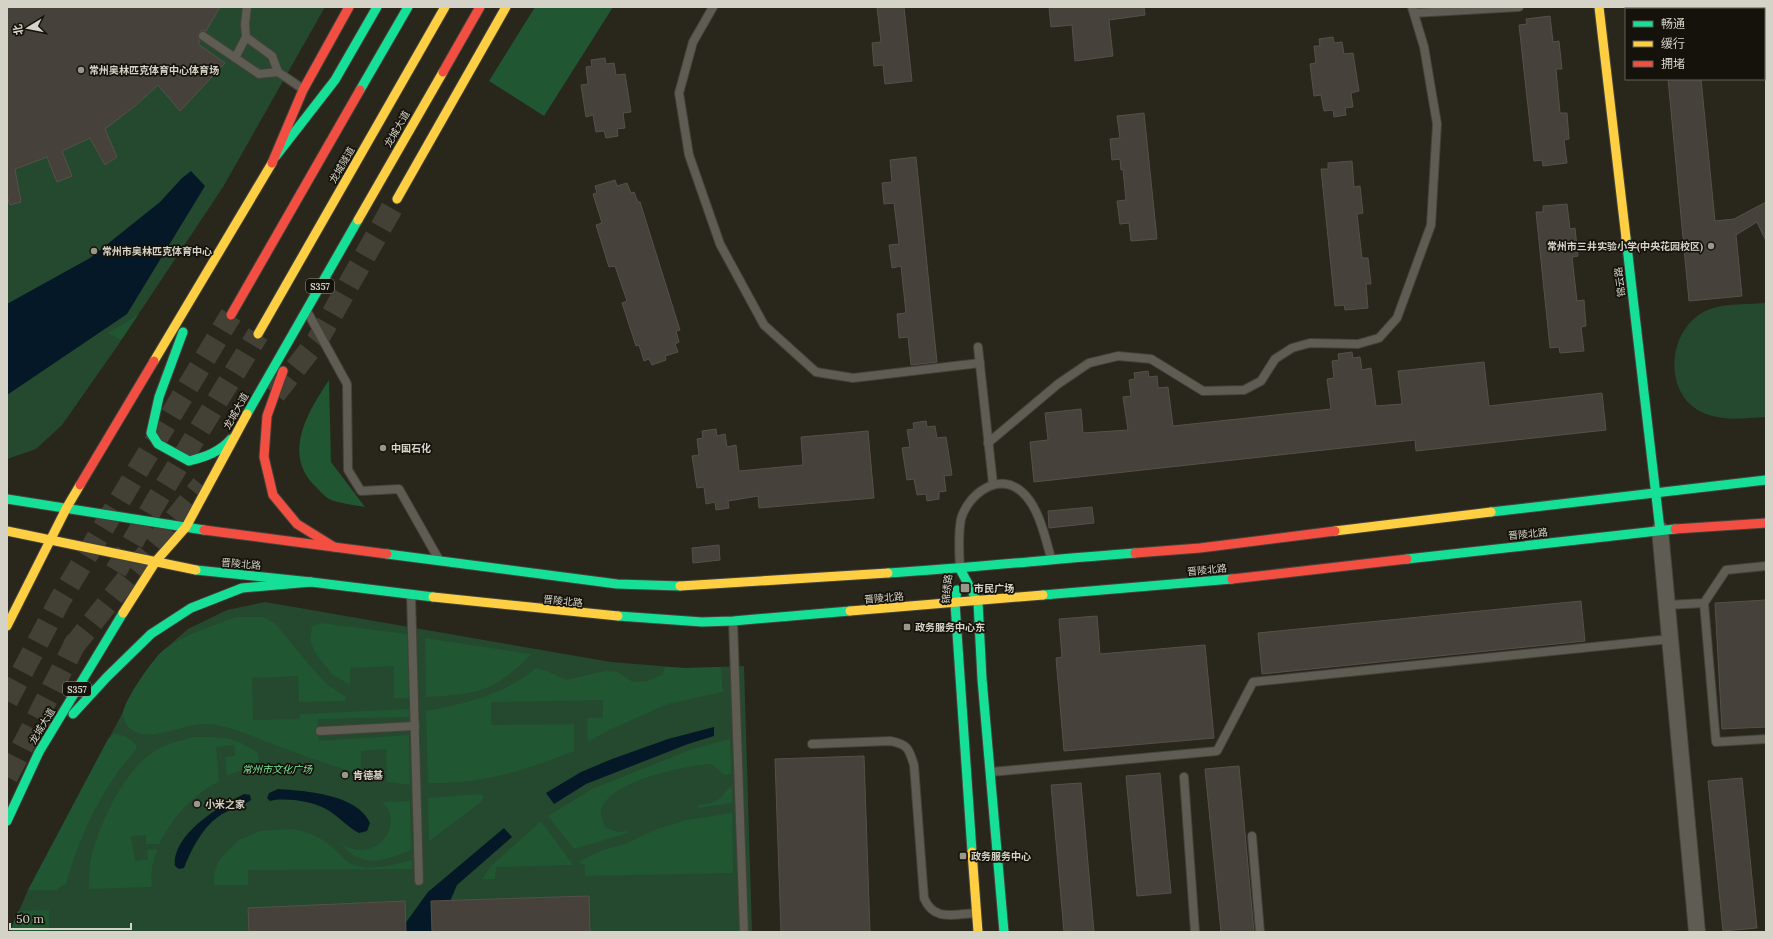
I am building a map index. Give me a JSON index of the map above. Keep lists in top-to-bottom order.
{
  "streets": {
    "main road": [
      "龙城大道",
      "龙城隧道",
      "锦云路",
      "S357",
      "晋陵北路",
      "锦绣路"
    ]
  },
  "crossings": [
    ["龙城大道", "晋陵北路"],
    ["锦云路", "晋陵北路"],
    ["晋陵北路", "锦绣路"]
  ],
  "parks": ["常州市文化广场"],
  "places": {
    "other": [
      "常州奥林匹克体育中心体育场",
      "常州市三井实验小学(中央花园校区)",
      "常州市奥林匹克体育中心",
      "中国石化",
      "肯德基",
      "小米之家"
    ],
    "transit": ["市民广场", "政务服务中心东", "政务服务中心"]
  },
  "legend": ["畅通", "缓行", "拥堵"],
  "scale_bar": "50 m",
  "north": "left"
}
